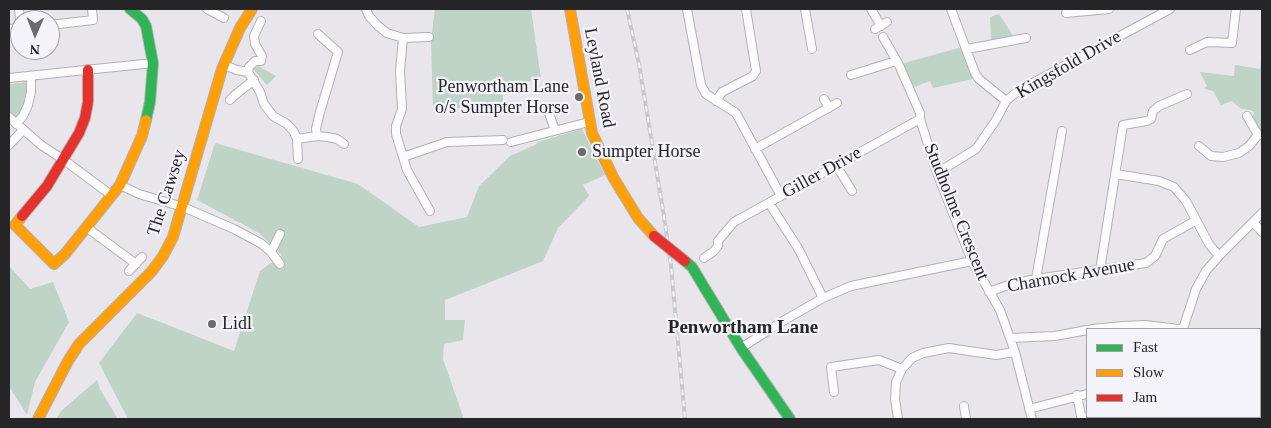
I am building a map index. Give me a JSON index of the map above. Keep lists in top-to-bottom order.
{
  "streets": {
    "street": [
      "Kingsfold Drive",
      "Leyland Road",
      "Giller Drive",
      "The Cawsey",
      "Studholme Crescent",
      "Charnock Avenue"
    ]
  },
  "crossings": [
    ["Kingsfold Drive", "Studholme Crescent"],
    ["Giller Drive", "Studholme Crescent"],
    ["Studholme Crescent", "Charnock Avenue"]
  ],
  "districts": ["Penwortham Lane"],
  "places": ["Penwortham Lane o/s Sumpter Horse", "Sumpter Horse", "Lidl"],
  "legend": ["Fast", "Slow", "Jam"],
  "north": "bottom"
}
